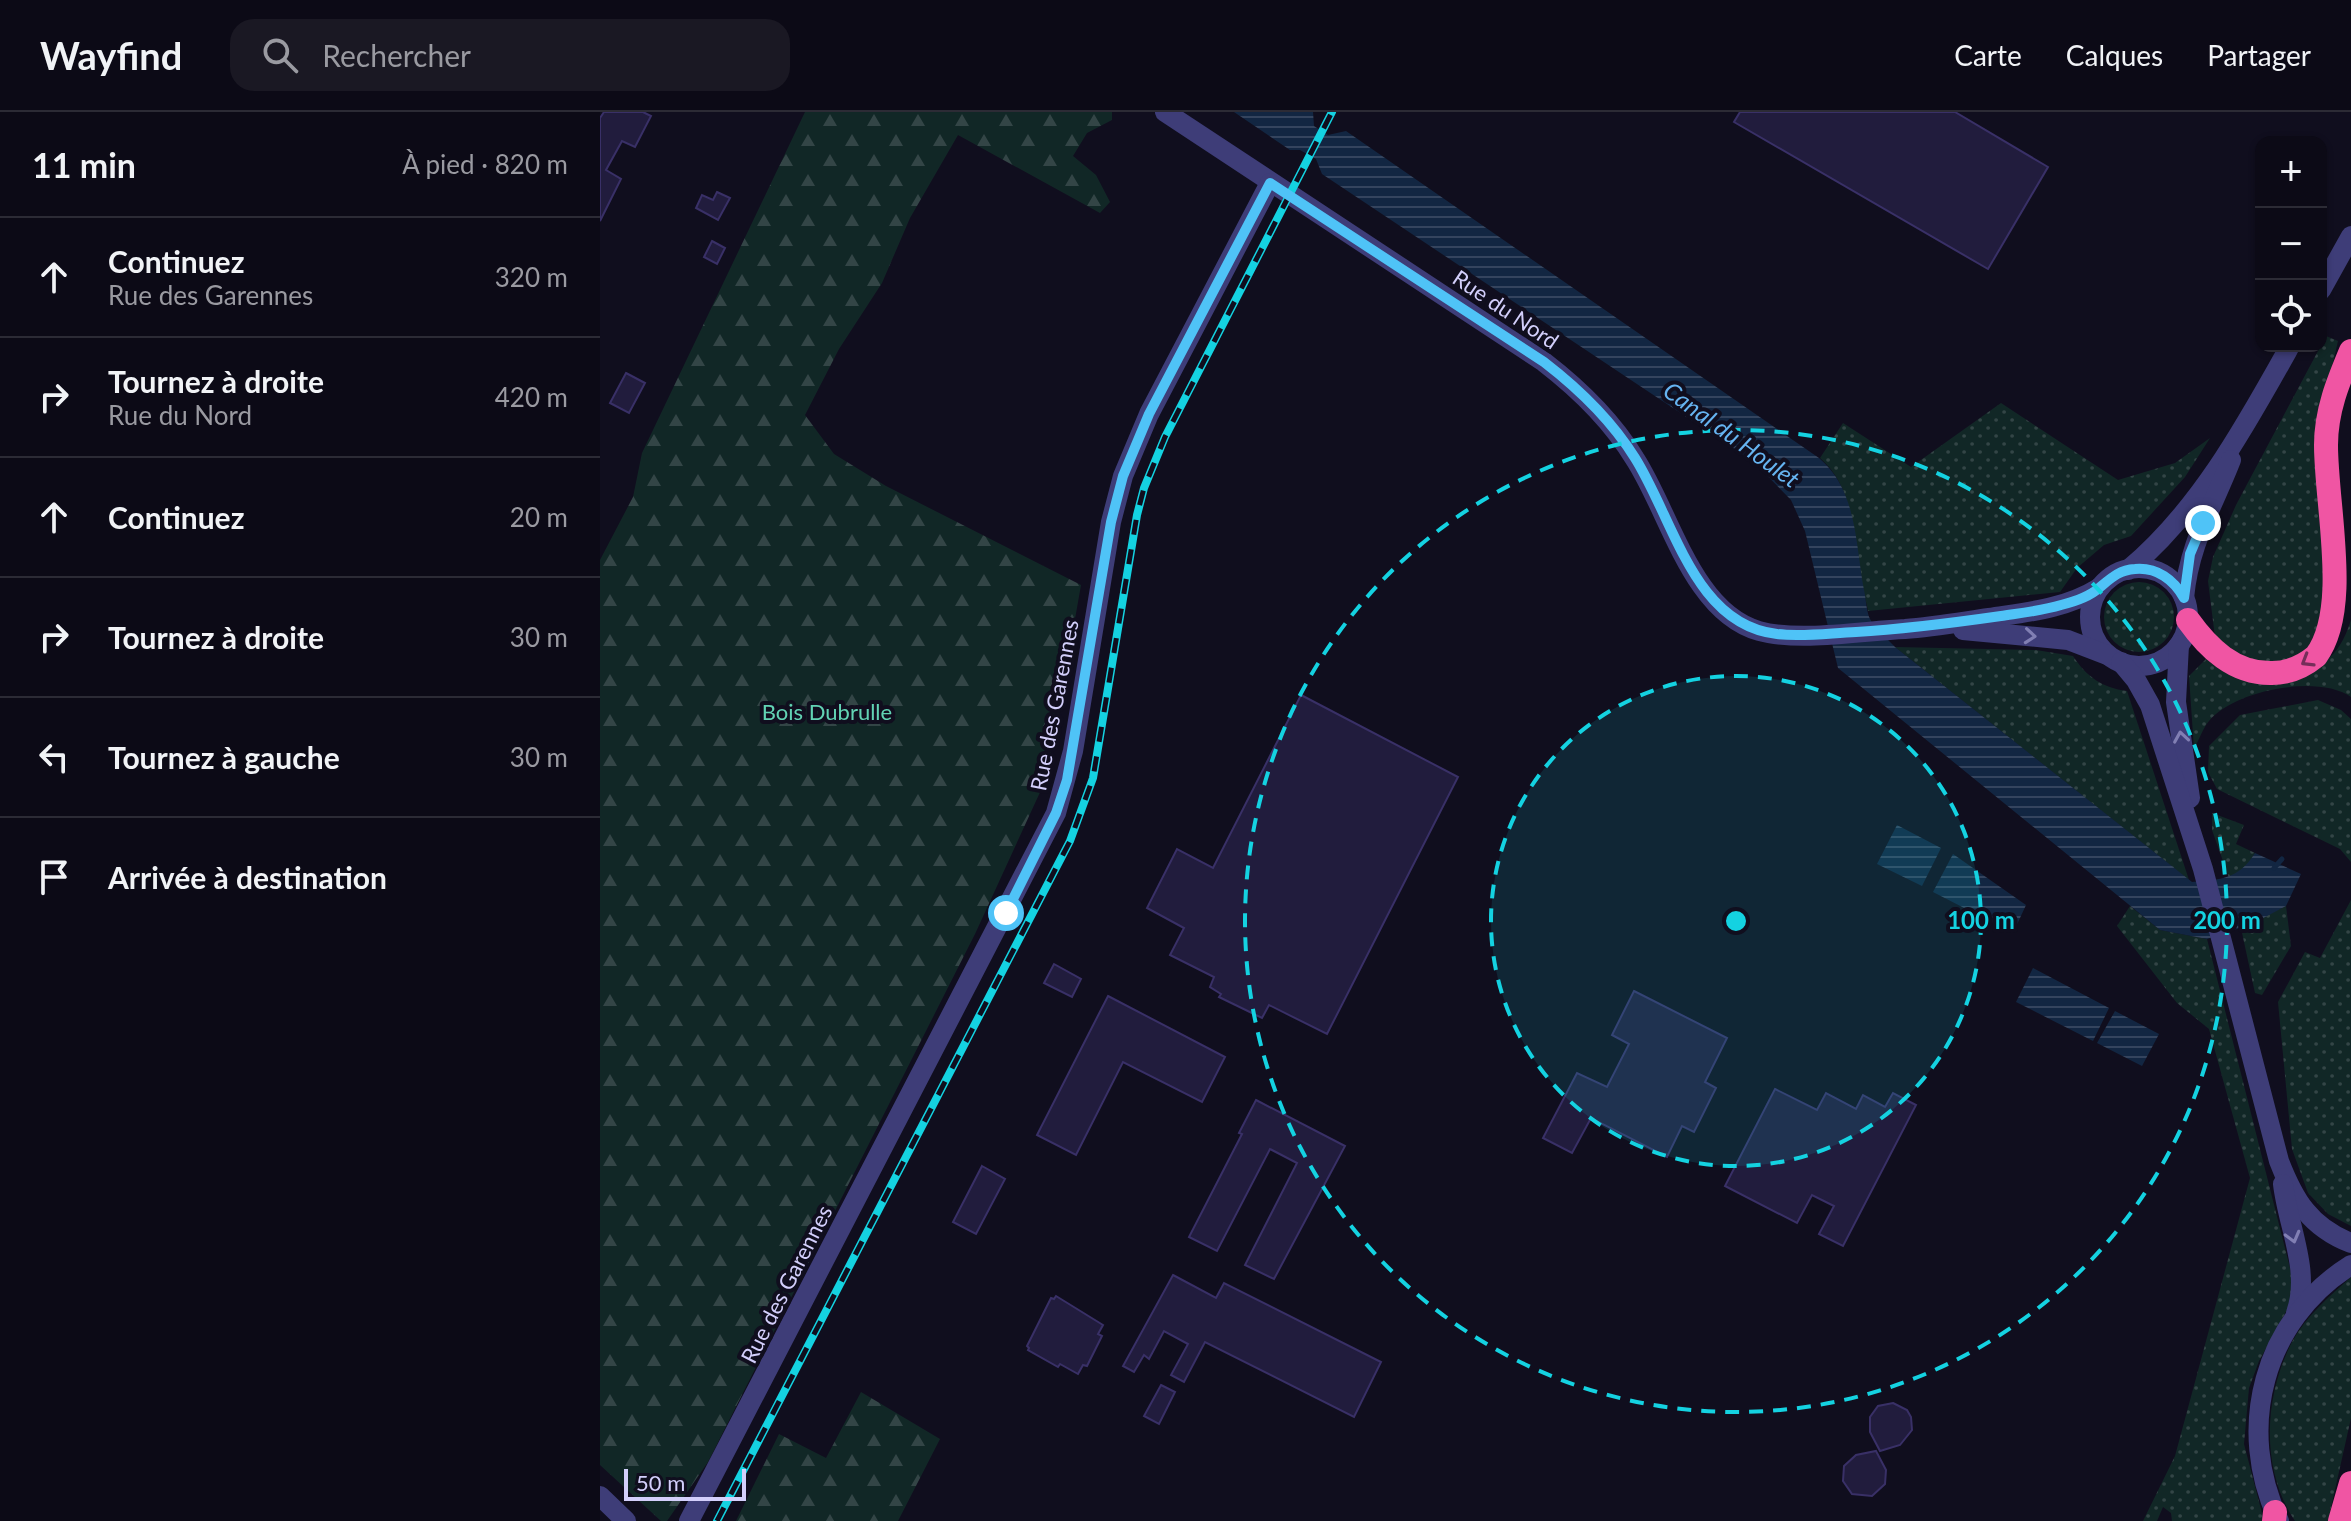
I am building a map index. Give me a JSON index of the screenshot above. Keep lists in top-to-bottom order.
{
  "streets": {
    "street": ["Rue du Nord", "Rue des Garennes"]
  },
  "crossings": [
    ["Rue du Nord", "Rue des Garennes"]
  ],
  "water": ["Canal du Houlet"],
  "parks": ["Bois Dubrulle"],
  "scale_bar": "50 m",
  "page": {
    "header": "Wayfind",
    "search": "Rechercher",
    "nav": ["Carte", "Calques", "Partager"],
    "heading": ["11 min", "À pied · 820 m"],
    "map_buttons": ["+", "−"],
    "list": [
      ["Continuez", "Rue des Garennes", "320 m"],
      ["Tournez à droite", "Rue du Nord", "420 m"],
      ["Continuez", "20 m"],
      ["Tournez à droite", "30 m"],
      ["Tournez à gauche", "30 m"],
      "Arrivée à destination"
    ],
    "scale": "50 m"
  },
  "rings": ["100 m", "200 m"]
}
